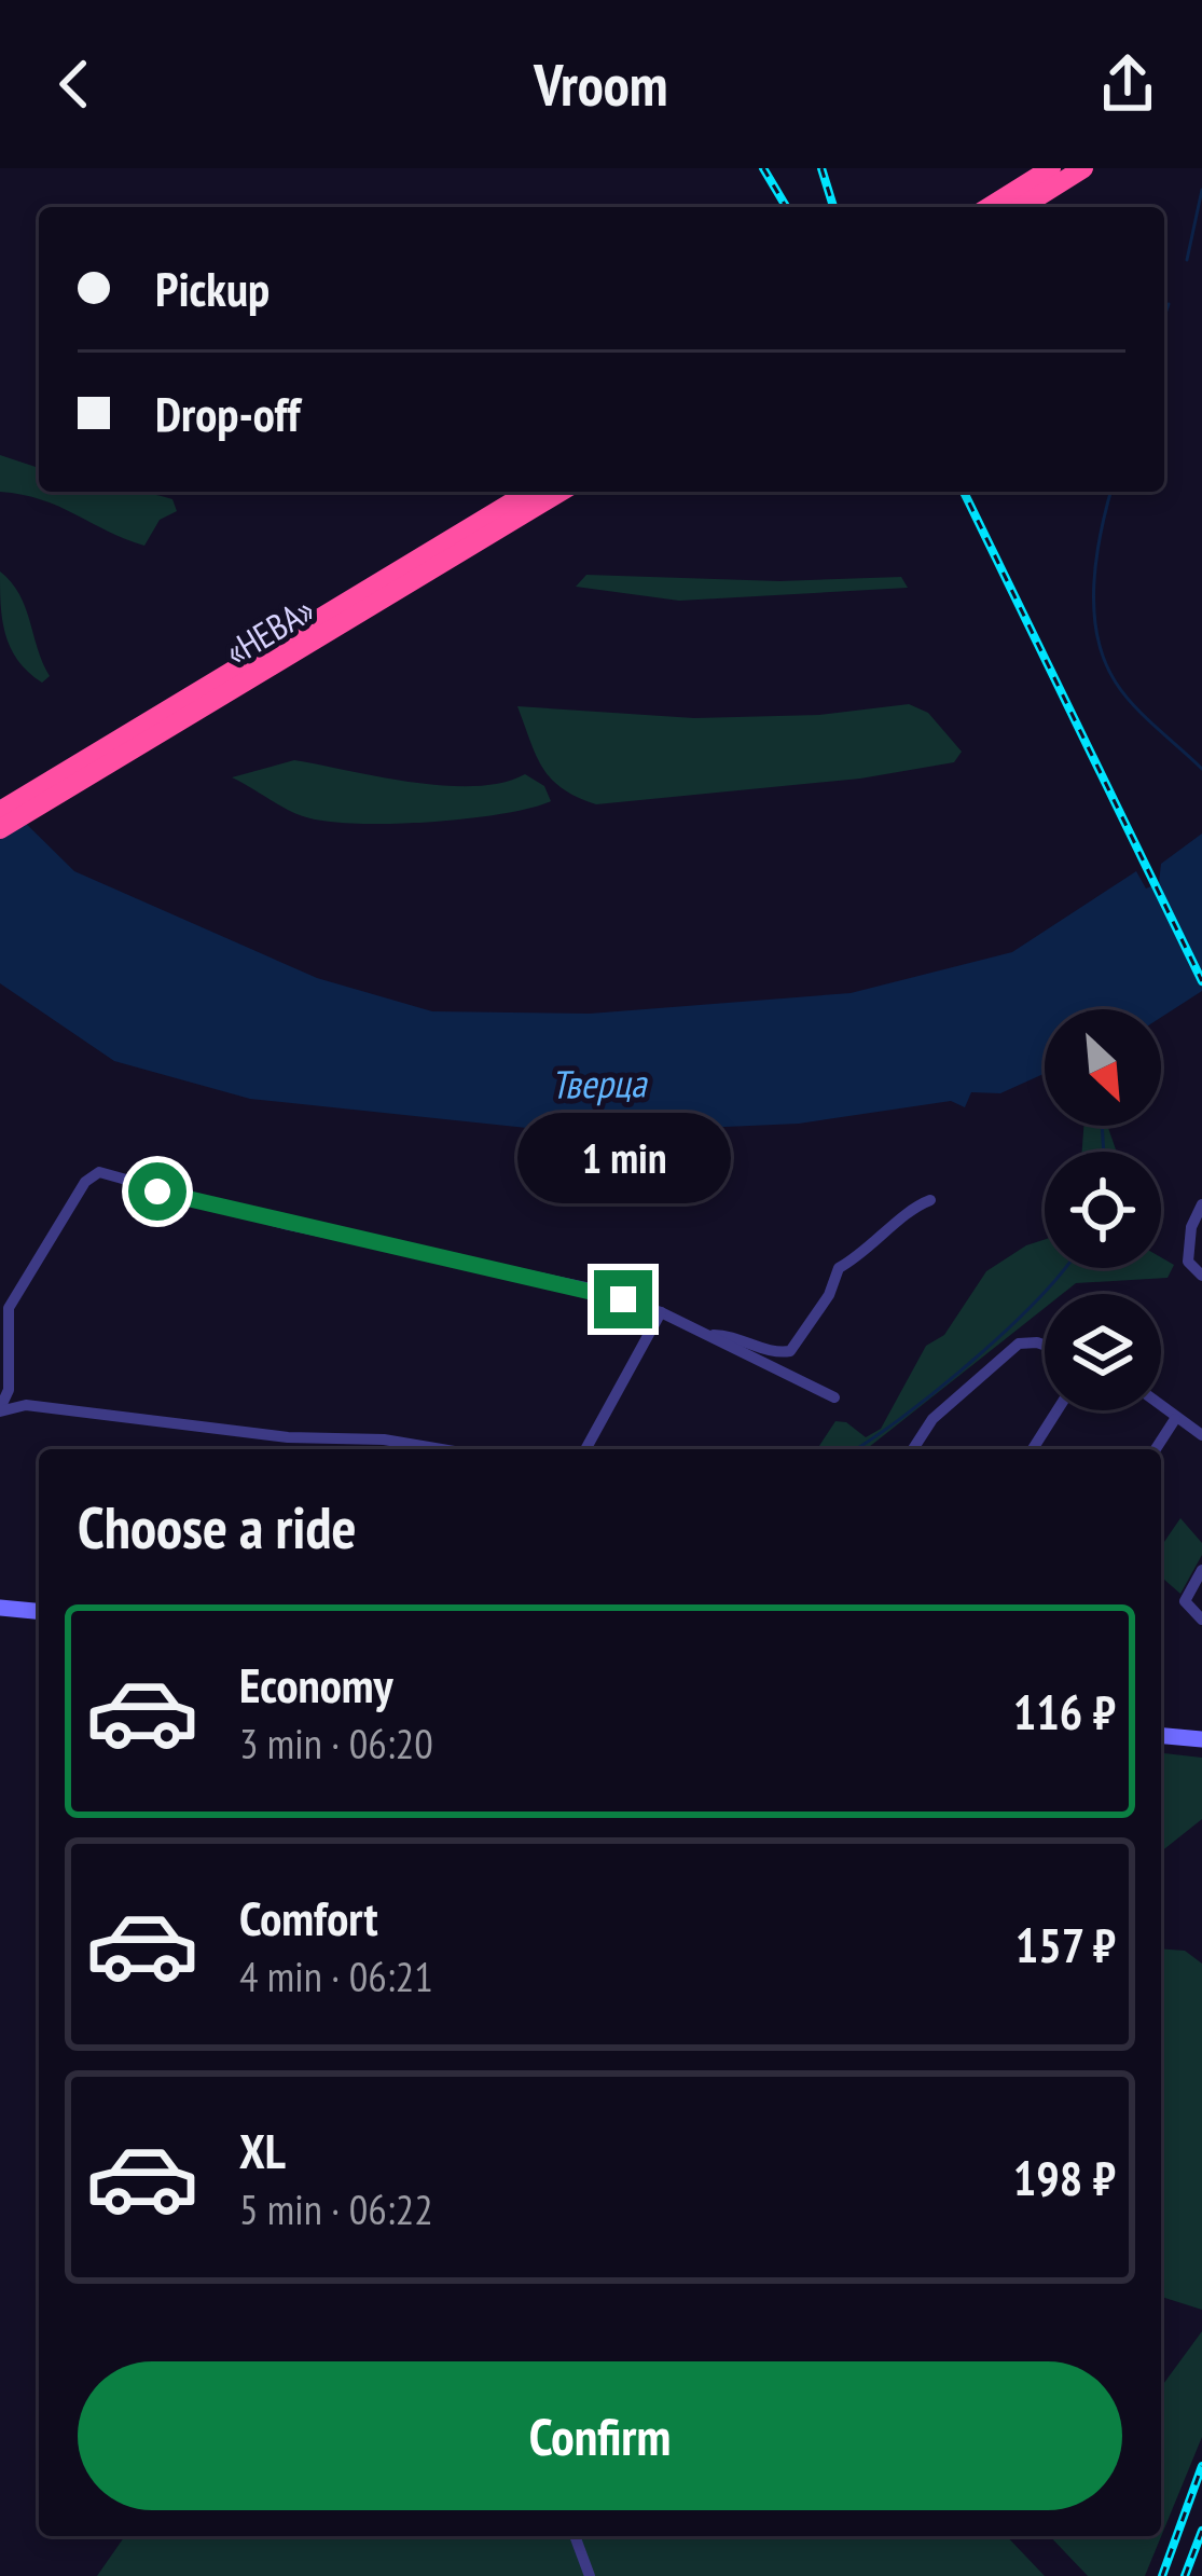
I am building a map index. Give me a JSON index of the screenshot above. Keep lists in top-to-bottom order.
{
  "streets": {
    "highway": ["«НЕВА»"]
  },
  "water": ["Тверца"],
  "north": "bottom right",
  "page": {
    "header": "Vroom",
    "banner": ["Pickup", "Drop-off"],
    "bubble": "1 min",
    "heading": "Choose a ride",
    "list": [
      {
        "name": "Economy",
        "note": "3 min · 06:20",
        "value": "116 ₽"
      },
      {
        "name": "Comfort",
        "note": "4 min · 06:21",
        "value": "157 ₽"
      },
      {
        "name": "XL",
        "note": "5 min · 06:22",
        "value": "198 ₽"
      }
    ],
    "buttons": "Confirm"
  }
}
